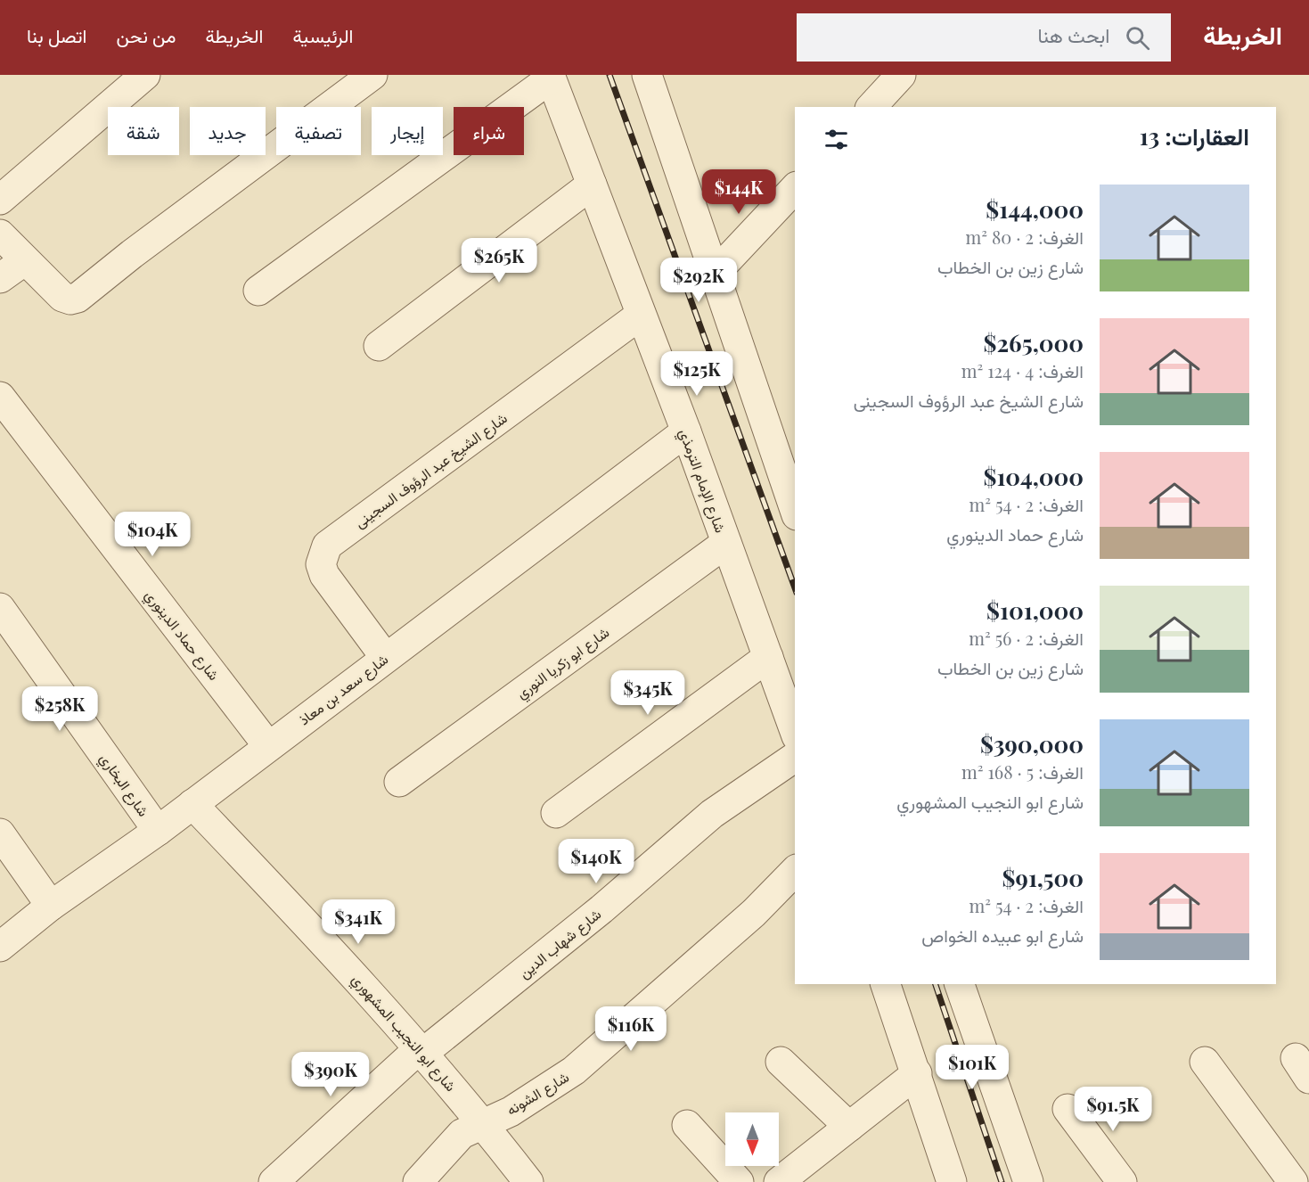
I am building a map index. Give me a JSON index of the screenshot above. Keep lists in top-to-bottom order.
{
  "streets": {
    "street": [
      "شارع الشيخ عبد الرؤوف السجينى",
      "شارع الإمام الترمذي",
      "شارع حماد الدينوري",
      "شارع ابو زكريا النوري",
      "شارع سعد بن معاذ",
      "شارع البخاري",
      "شارع شهاب الدين",
      "شارع ابو النجيب المشهوري",
      "شارع الشونه"
    ]
  },
  "crossings": [
    ["شارع الشيخ عبد الرؤوف السجينى", "شارع الإمام الترمذي"],
    ["شارع الشيخ عبد الرؤوف السجينى", "شارع سعد بن معاذ"],
    ["شارع الإمام الترمذي", "شارع ابو زكريا النوري"],
    ["شارع الإمام الترمذي", "شارع سعد بن معاذ"],
    ["شارع حماد الدينوري", "شارع سعد بن معاذ"],
    ["شارع سعد بن معاذ", "شارع البخاري"],
    ["شارع سعد بن معاذ", "شارع ابو النجيب المشهوري"],
    ["شارع شهاب الدين", "شارع ابو النجيب المشهوري"],
    ["شارع ابو النجيب المشهوري", "شارع الشونه"]
  ],
  "north": "bottom",
  "page": {
    "header": "الخريطة",
    "search": "ابحث هنا",
    "nav": [
      "الرئيسية",
      "الخريطة",
      "من نحن",
      "اتصل بنا"
    ],
    "chip": [
      "شراء",
      "إيجار",
      "تصفية",
      "جديد",
      "شقة"
    ],
    "heading": "العقارات: 13",
    "price": [
      "$144K",
      "$265K",
      "$292K",
      "$125K",
      "$104K",
      "$345K",
      "$258K",
      "$140K",
      "$341K",
      "$116K",
      "$101K",
      "$390K",
      "$91.5K"
    ],
    "list": [
      {
        "name": "$144,000",
        "note": "الغرف: 2 · 80 m² · شارع زين بن الخطاب"
      },
      {
        "name": "$265,000",
        "note": "الغرف: 4 · 124 m² · شارع الشيخ عبد الرؤوف السجينى"
      },
      {
        "name": "$104,000",
        "note": "الغرف: 2 · 54 m² · شارع حماد الدينوري"
      },
      {
        "name": "$101,000",
        "note": "الغرف: 2 · 56 m² · شارع زين بن الخطاب"
      },
      {
        "name": "$390,000",
        "note": "الغرف: 5 · 168 m² · شارع ابو النجيب المشهوري"
      },
      {
        "name": "$91,500",
        "note": "الغرف: 2 · 54 m² · شارع ابو عبيده الخواص"
      }
    ]
  }
}
